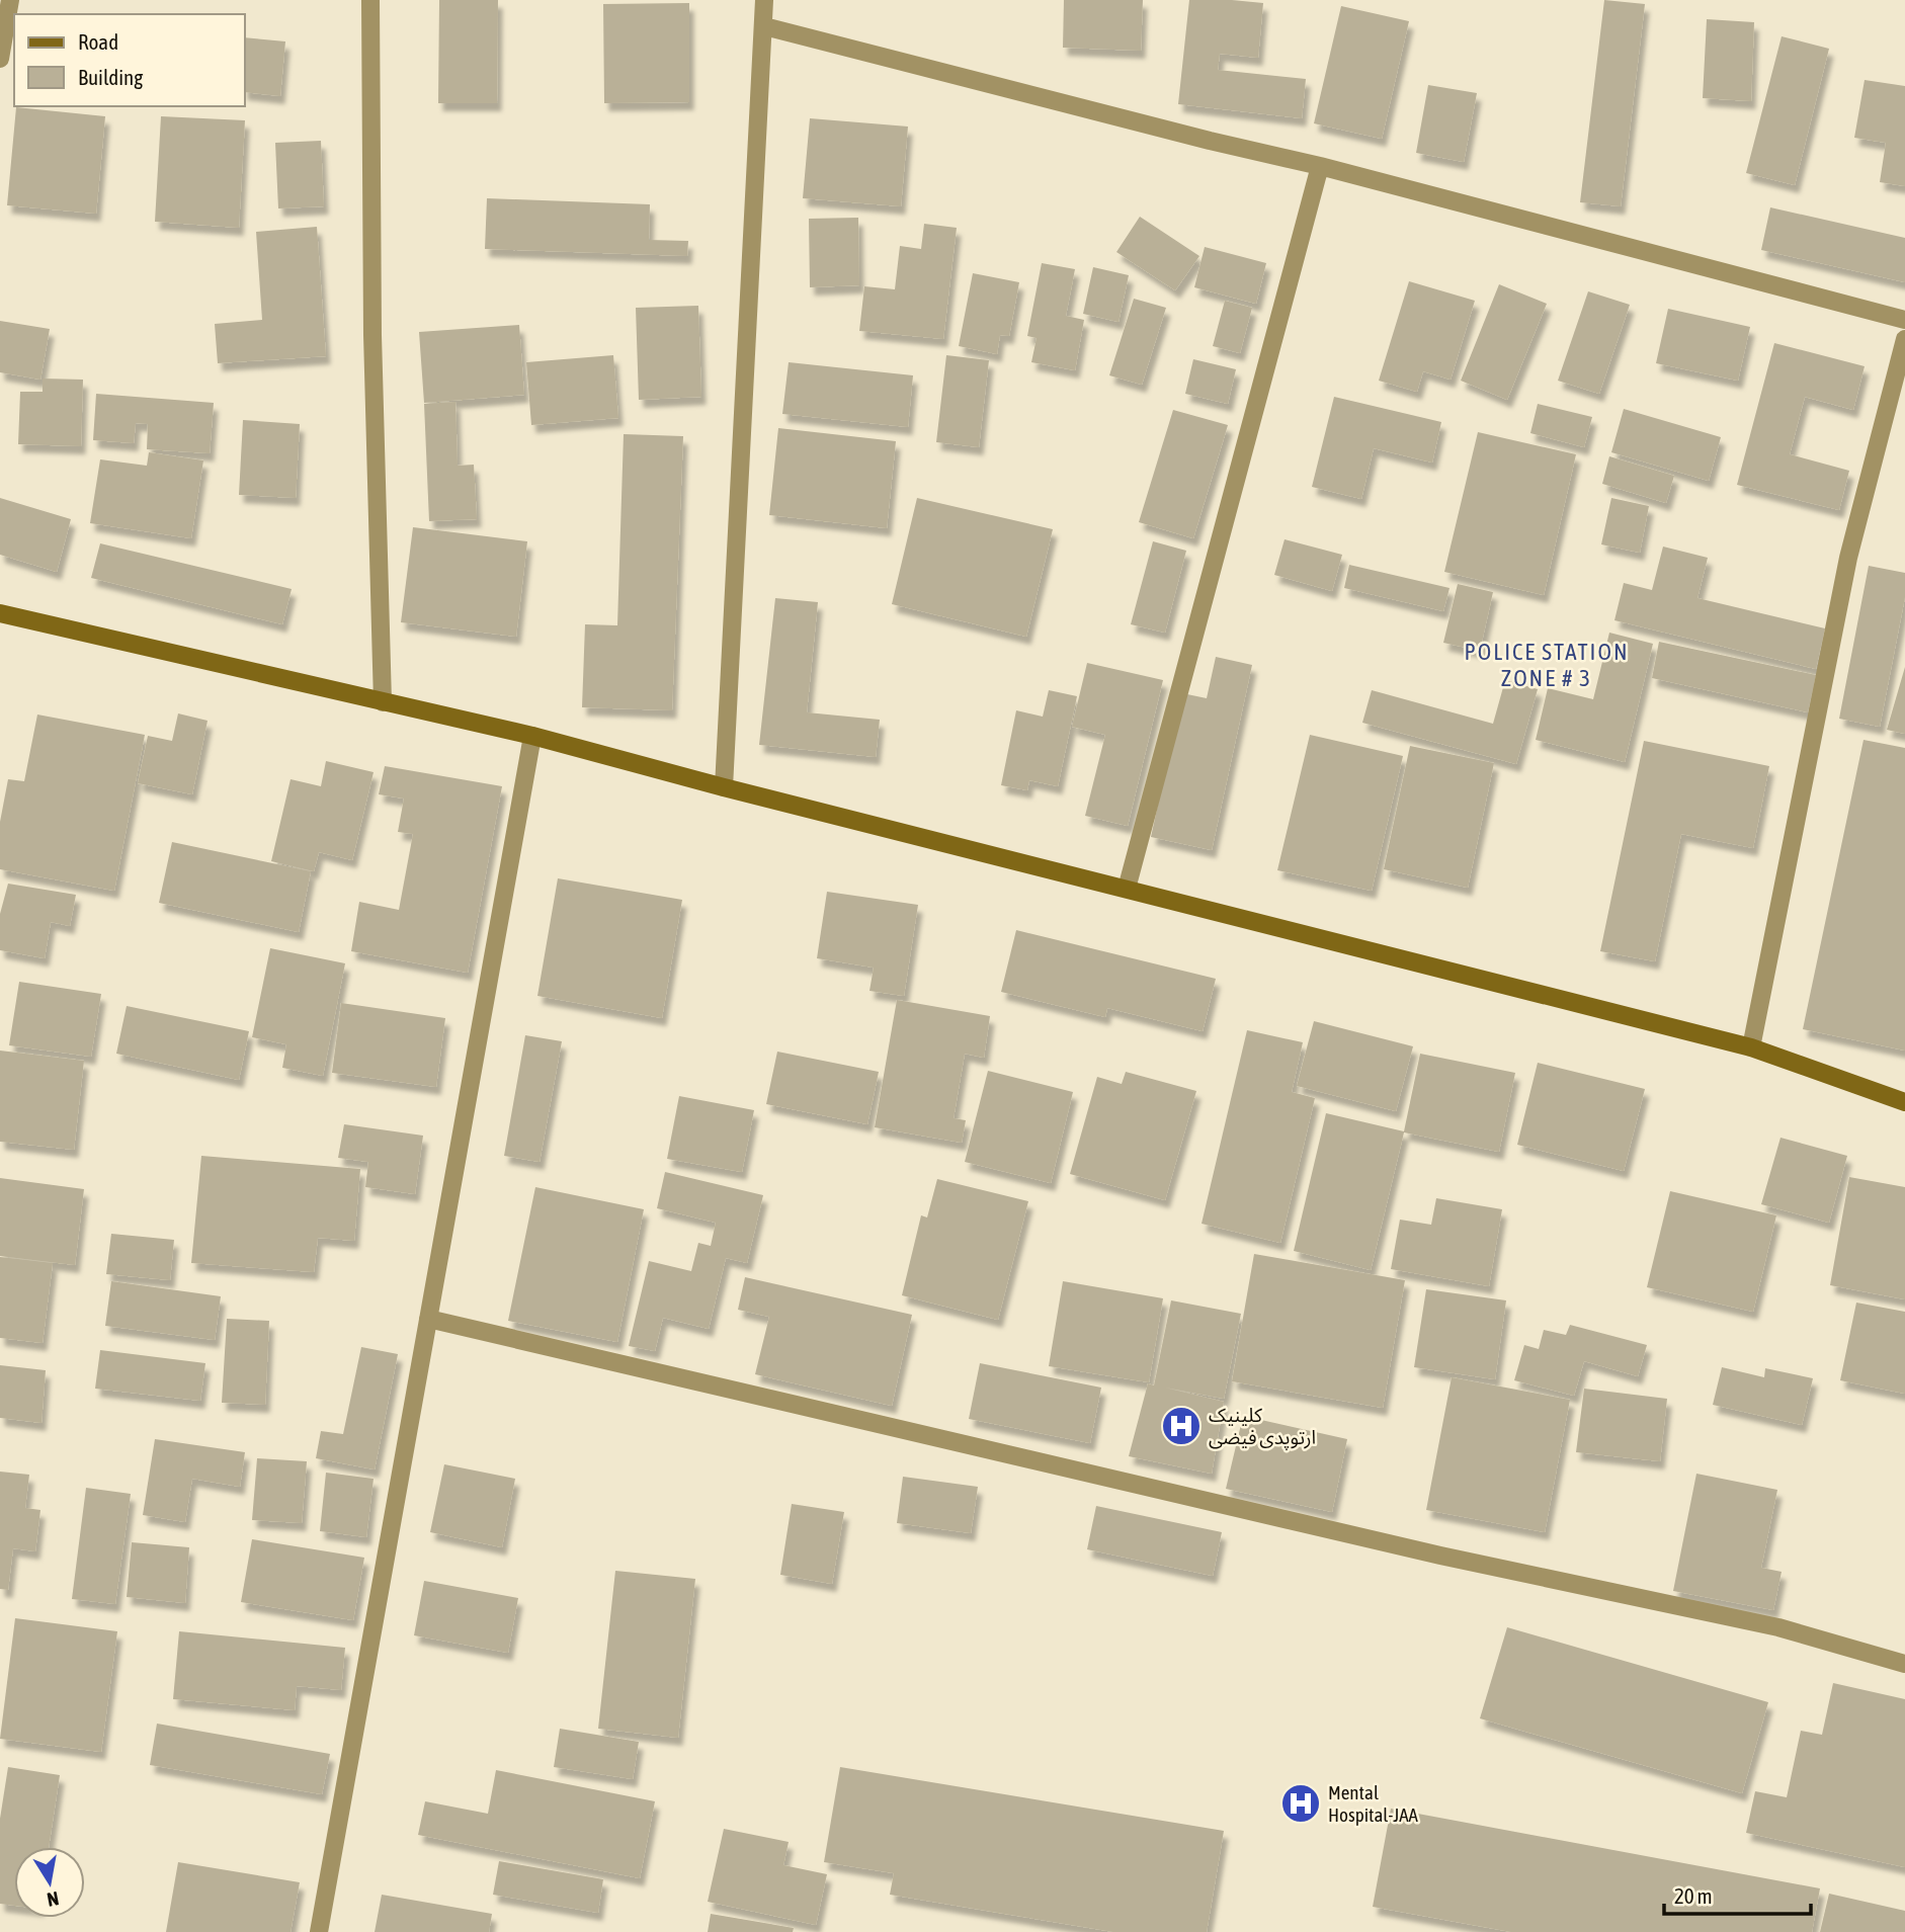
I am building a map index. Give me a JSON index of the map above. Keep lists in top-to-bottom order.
{
  "districts": ["POLICE STATION ZONE # 3"],
  "places": {
    "hospital": ["کلینیک ارتوپدی فیضی", "Mental Hospital-JAA"]
  },
  "legend": ["Road", "Building"],
  "scale_bar": "20 m",
  "north": "bottom"
}
